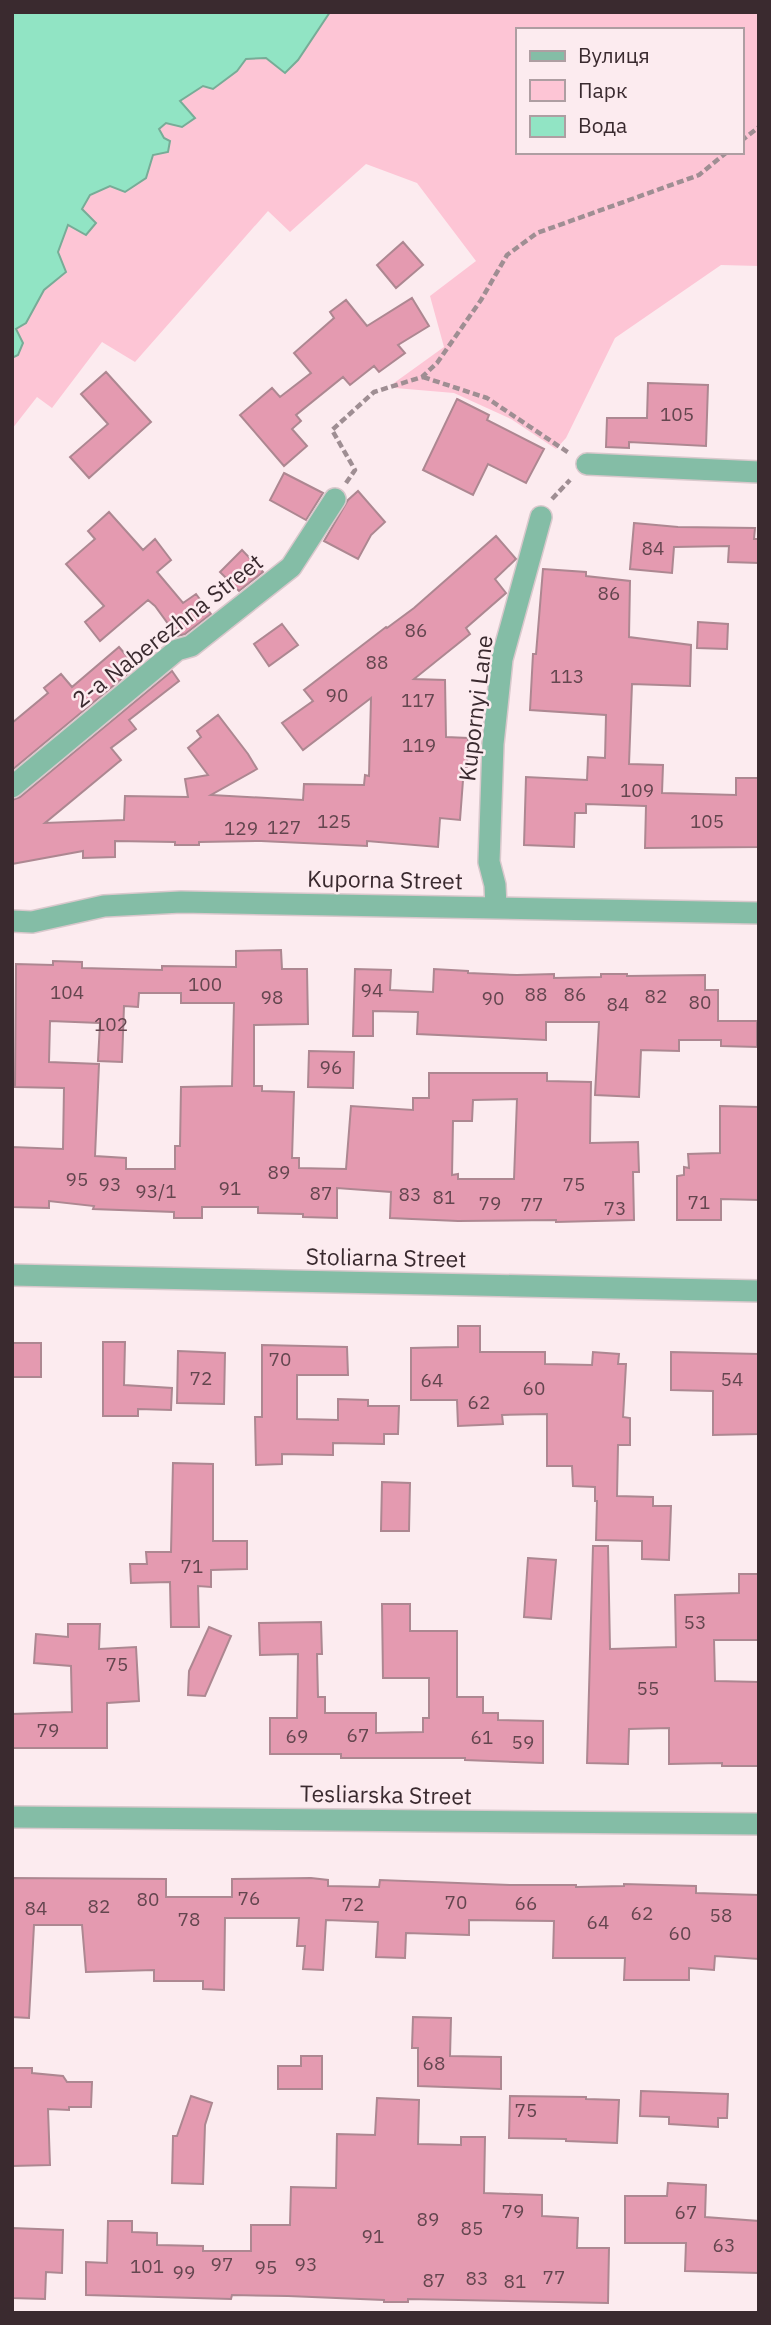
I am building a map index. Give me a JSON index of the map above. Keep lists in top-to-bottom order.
{
  "streets": {
    "street": [
      "2-a Naberezhna Street",
      "Kupornyi Lane",
      "Kuporna Street",
      "Stoliarna Street",
      "Tesliarska Street"
    ]
  },
  "crossings": [
    ["Kupornyi Lane", "Kuporna Street"]
  ],
  "house_numbers": [
    "105",
    "84",
    "86",
    "86",
    "88",
    "113",
    "90",
    "117",
    "119",
    "109",
    "125",
    "105",
    "127",
    "129",
    "100",
    "94",
    "104",
    "88",
    "86",
    "82",
    "98",
    "90",
    "80",
    "84",
    "102",
    "96",
    "89",
    "95",
    "93",
    "75",
    "91",
    "93/1",
    "87",
    "83",
    "81",
    "71",
    "79",
    "77",
    "73",
    "70",
    "72",
    "54",
    "64",
    "60",
    "62",
    "71",
    "53",
    "75",
    "55",
    "79",
    "67",
    "69",
    "61",
    "59",
    "76",
    "80",
    "70",
    "66",
    "72",
    "82",
    "84",
    "62",
    "58",
    "78",
    "64",
    "60",
    "68",
    "75",
    "79",
    "67",
    "89",
    "85",
    "91",
    "63",
    "97",
    "93",
    "101",
    "95",
    "99",
    "77",
    "83",
    "87",
    "81"
  ],
  "legend": ["Вулиця", "Парк", "Вода"]
}
